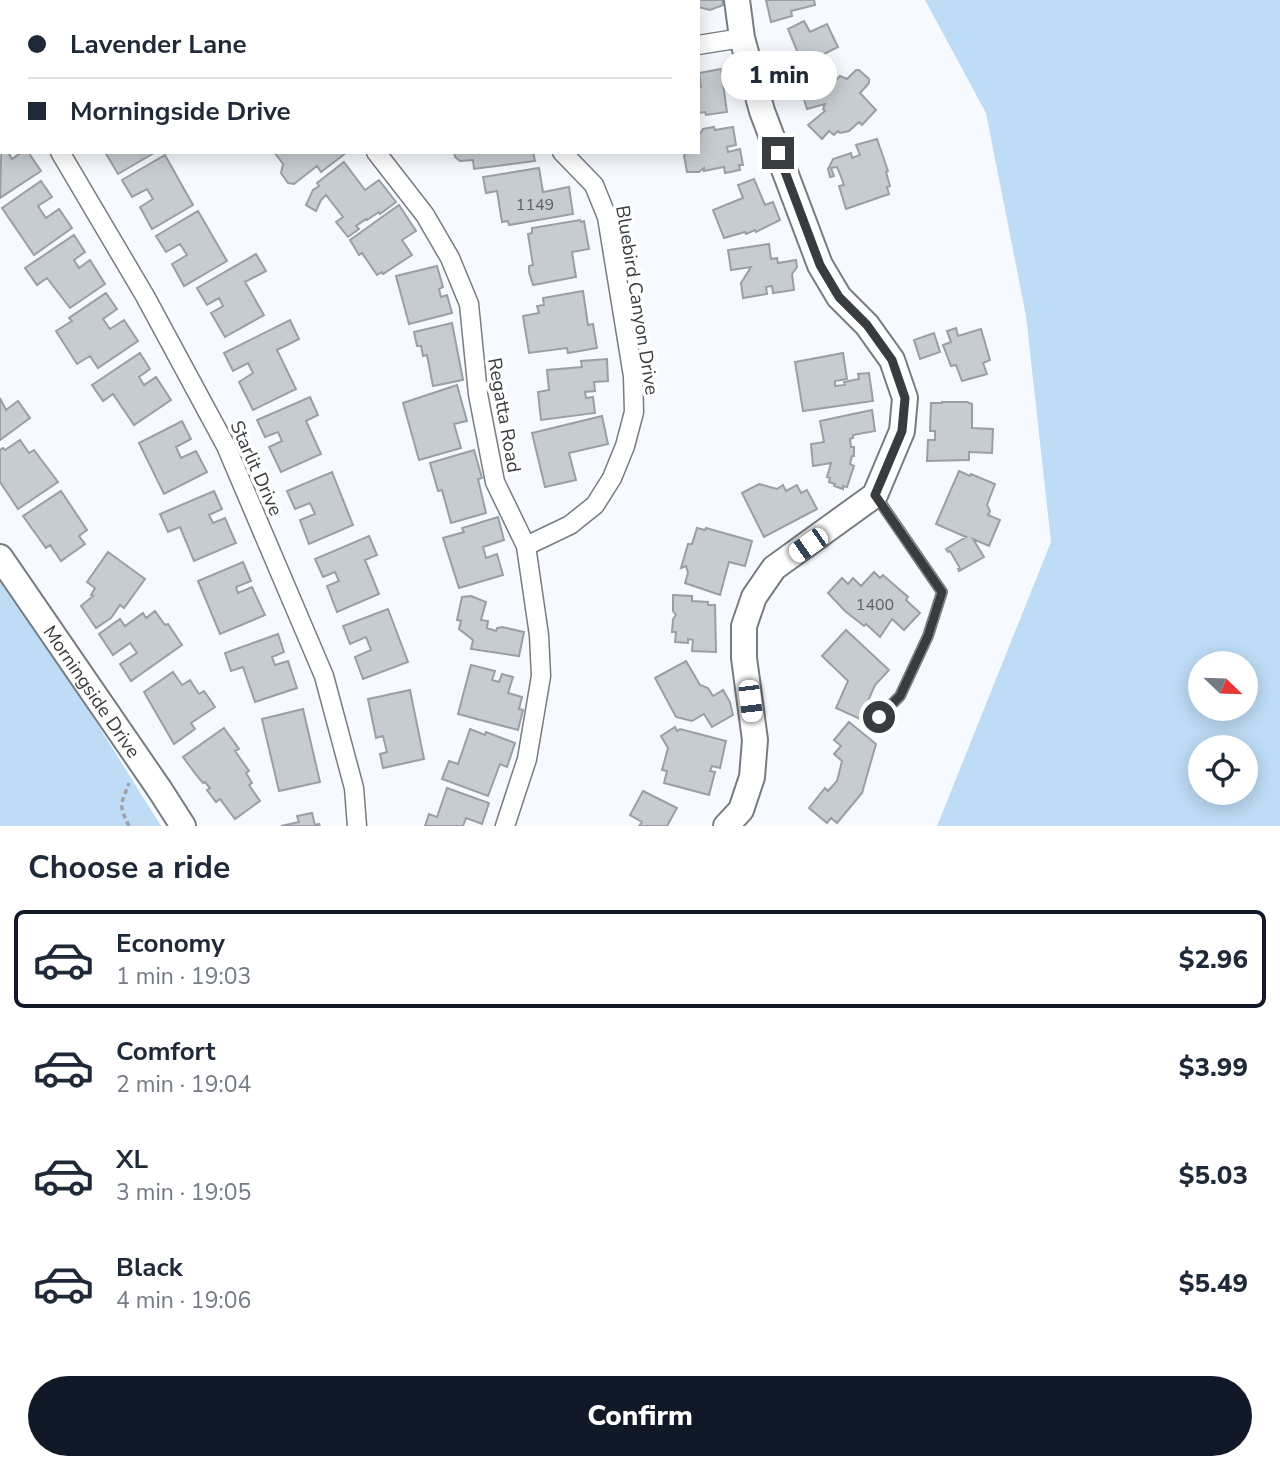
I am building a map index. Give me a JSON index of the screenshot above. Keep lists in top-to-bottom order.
{
  "streets": {
    "street": [
      "Bluebird Canyon Drive",
      "Regatta Road",
      "Starlit Drive",
      "Morningside Drive"
    ]
  },
  "crossings": [
    ["Bluebird Canyon Drive", "Regatta Road"]
  ],
  "house_numbers": ["1149", "1400"],
  "north": "bottom right",
  "page": {
    "banner": ["Lavender Lane", "Morningside Drive"],
    "bubble": "1 min",
    "heading": "Choose a ride",
    "list": [
      {
        "name": "Economy",
        "note": "1 min · 19:03",
        "value": "$2.96"
      },
      {
        "name": "Comfort",
        "note": "2 min · 19:04",
        "value": "$3.99"
      },
      {
        "name": "XL",
        "note": "3 min · 19:05",
        "value": "$5.03"
      },
      {
        "name": "Black",
        "note": "4 min · 19:06",
        "value": "$5.49"
      }
    ],
    "buttons": "Confirm"
  }
}
